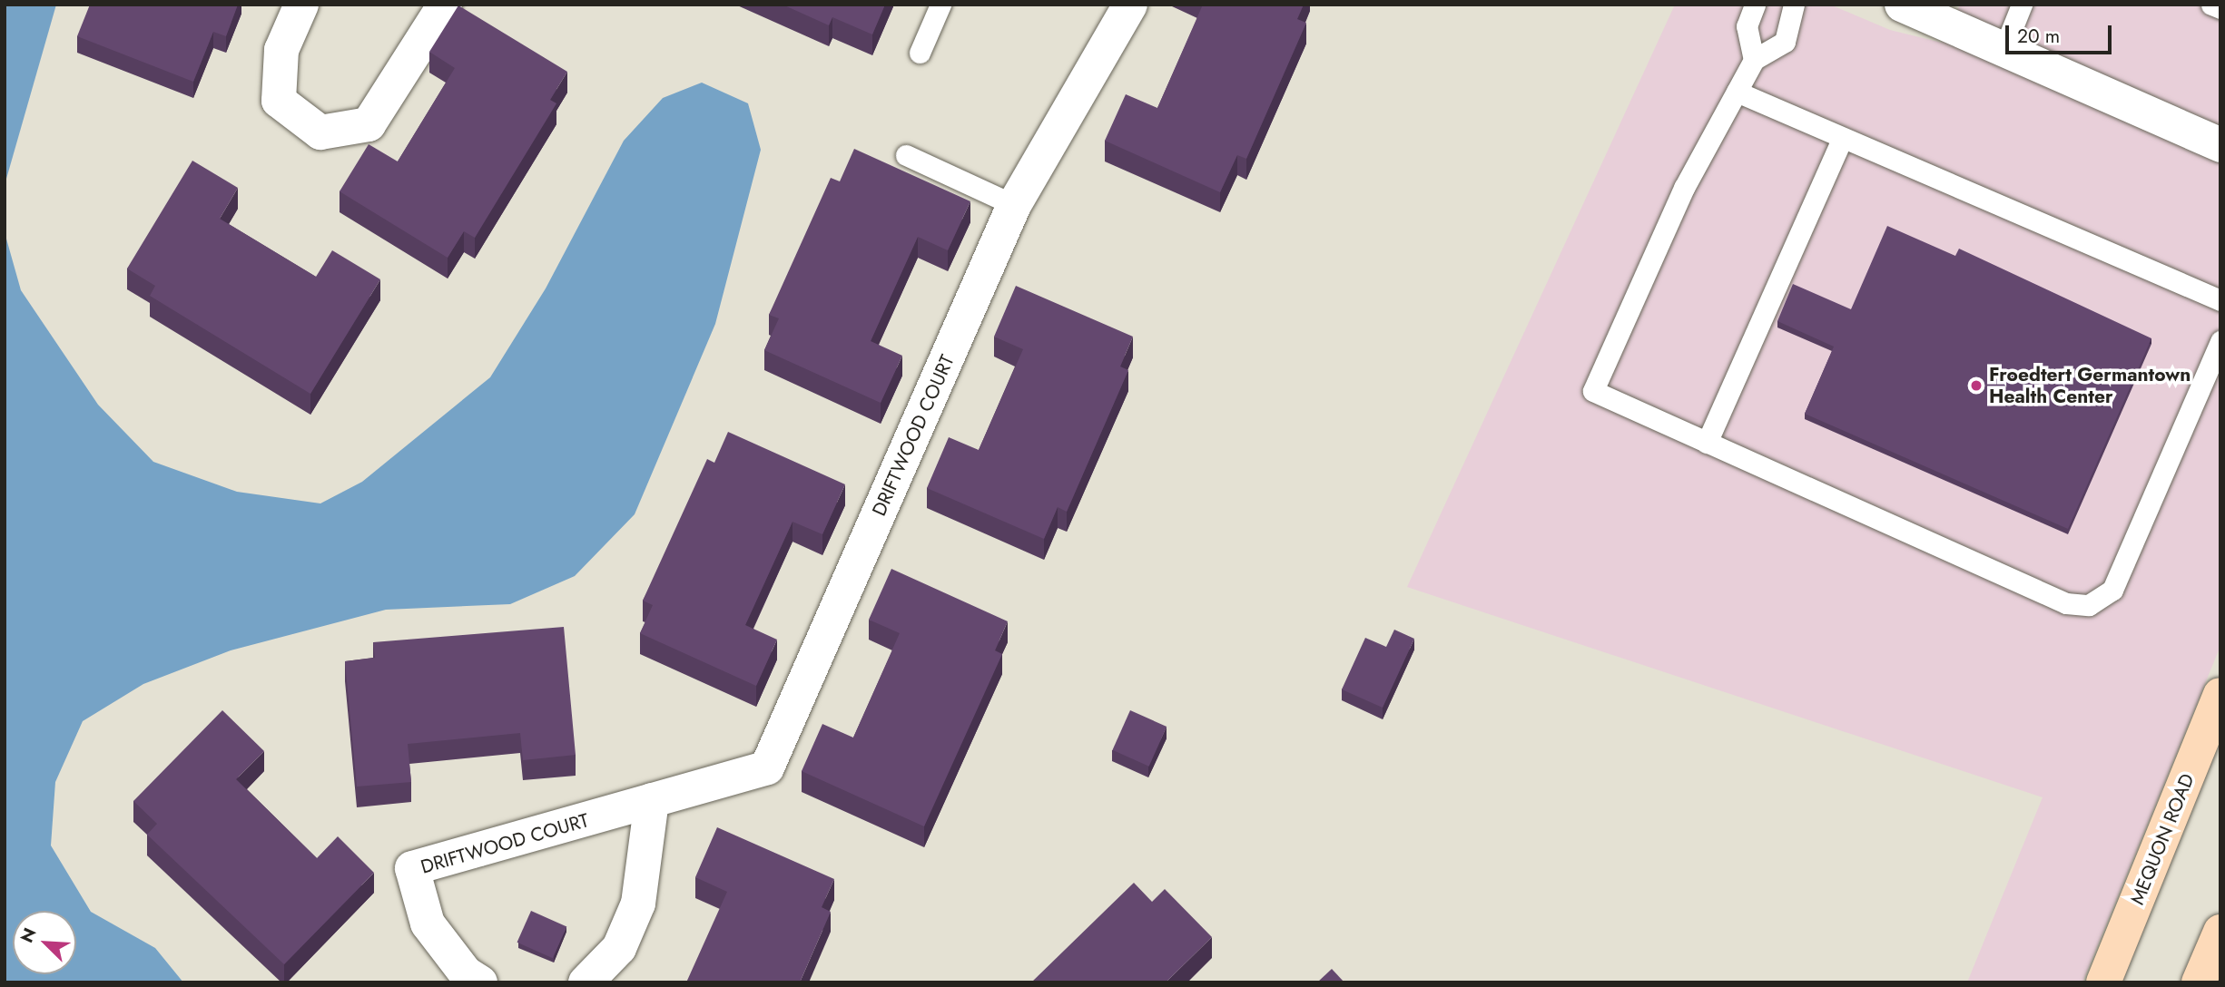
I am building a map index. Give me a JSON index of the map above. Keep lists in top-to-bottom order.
{
  "streets": {
    "main road": ["MEQUON ROAD"],
    "street": ["DRIFTWOOD COURT"]
  },
  "places": ["Froedtert Germantown Health Center"],
  "scale_bar": "20 m",
  "north": "top left"
}
